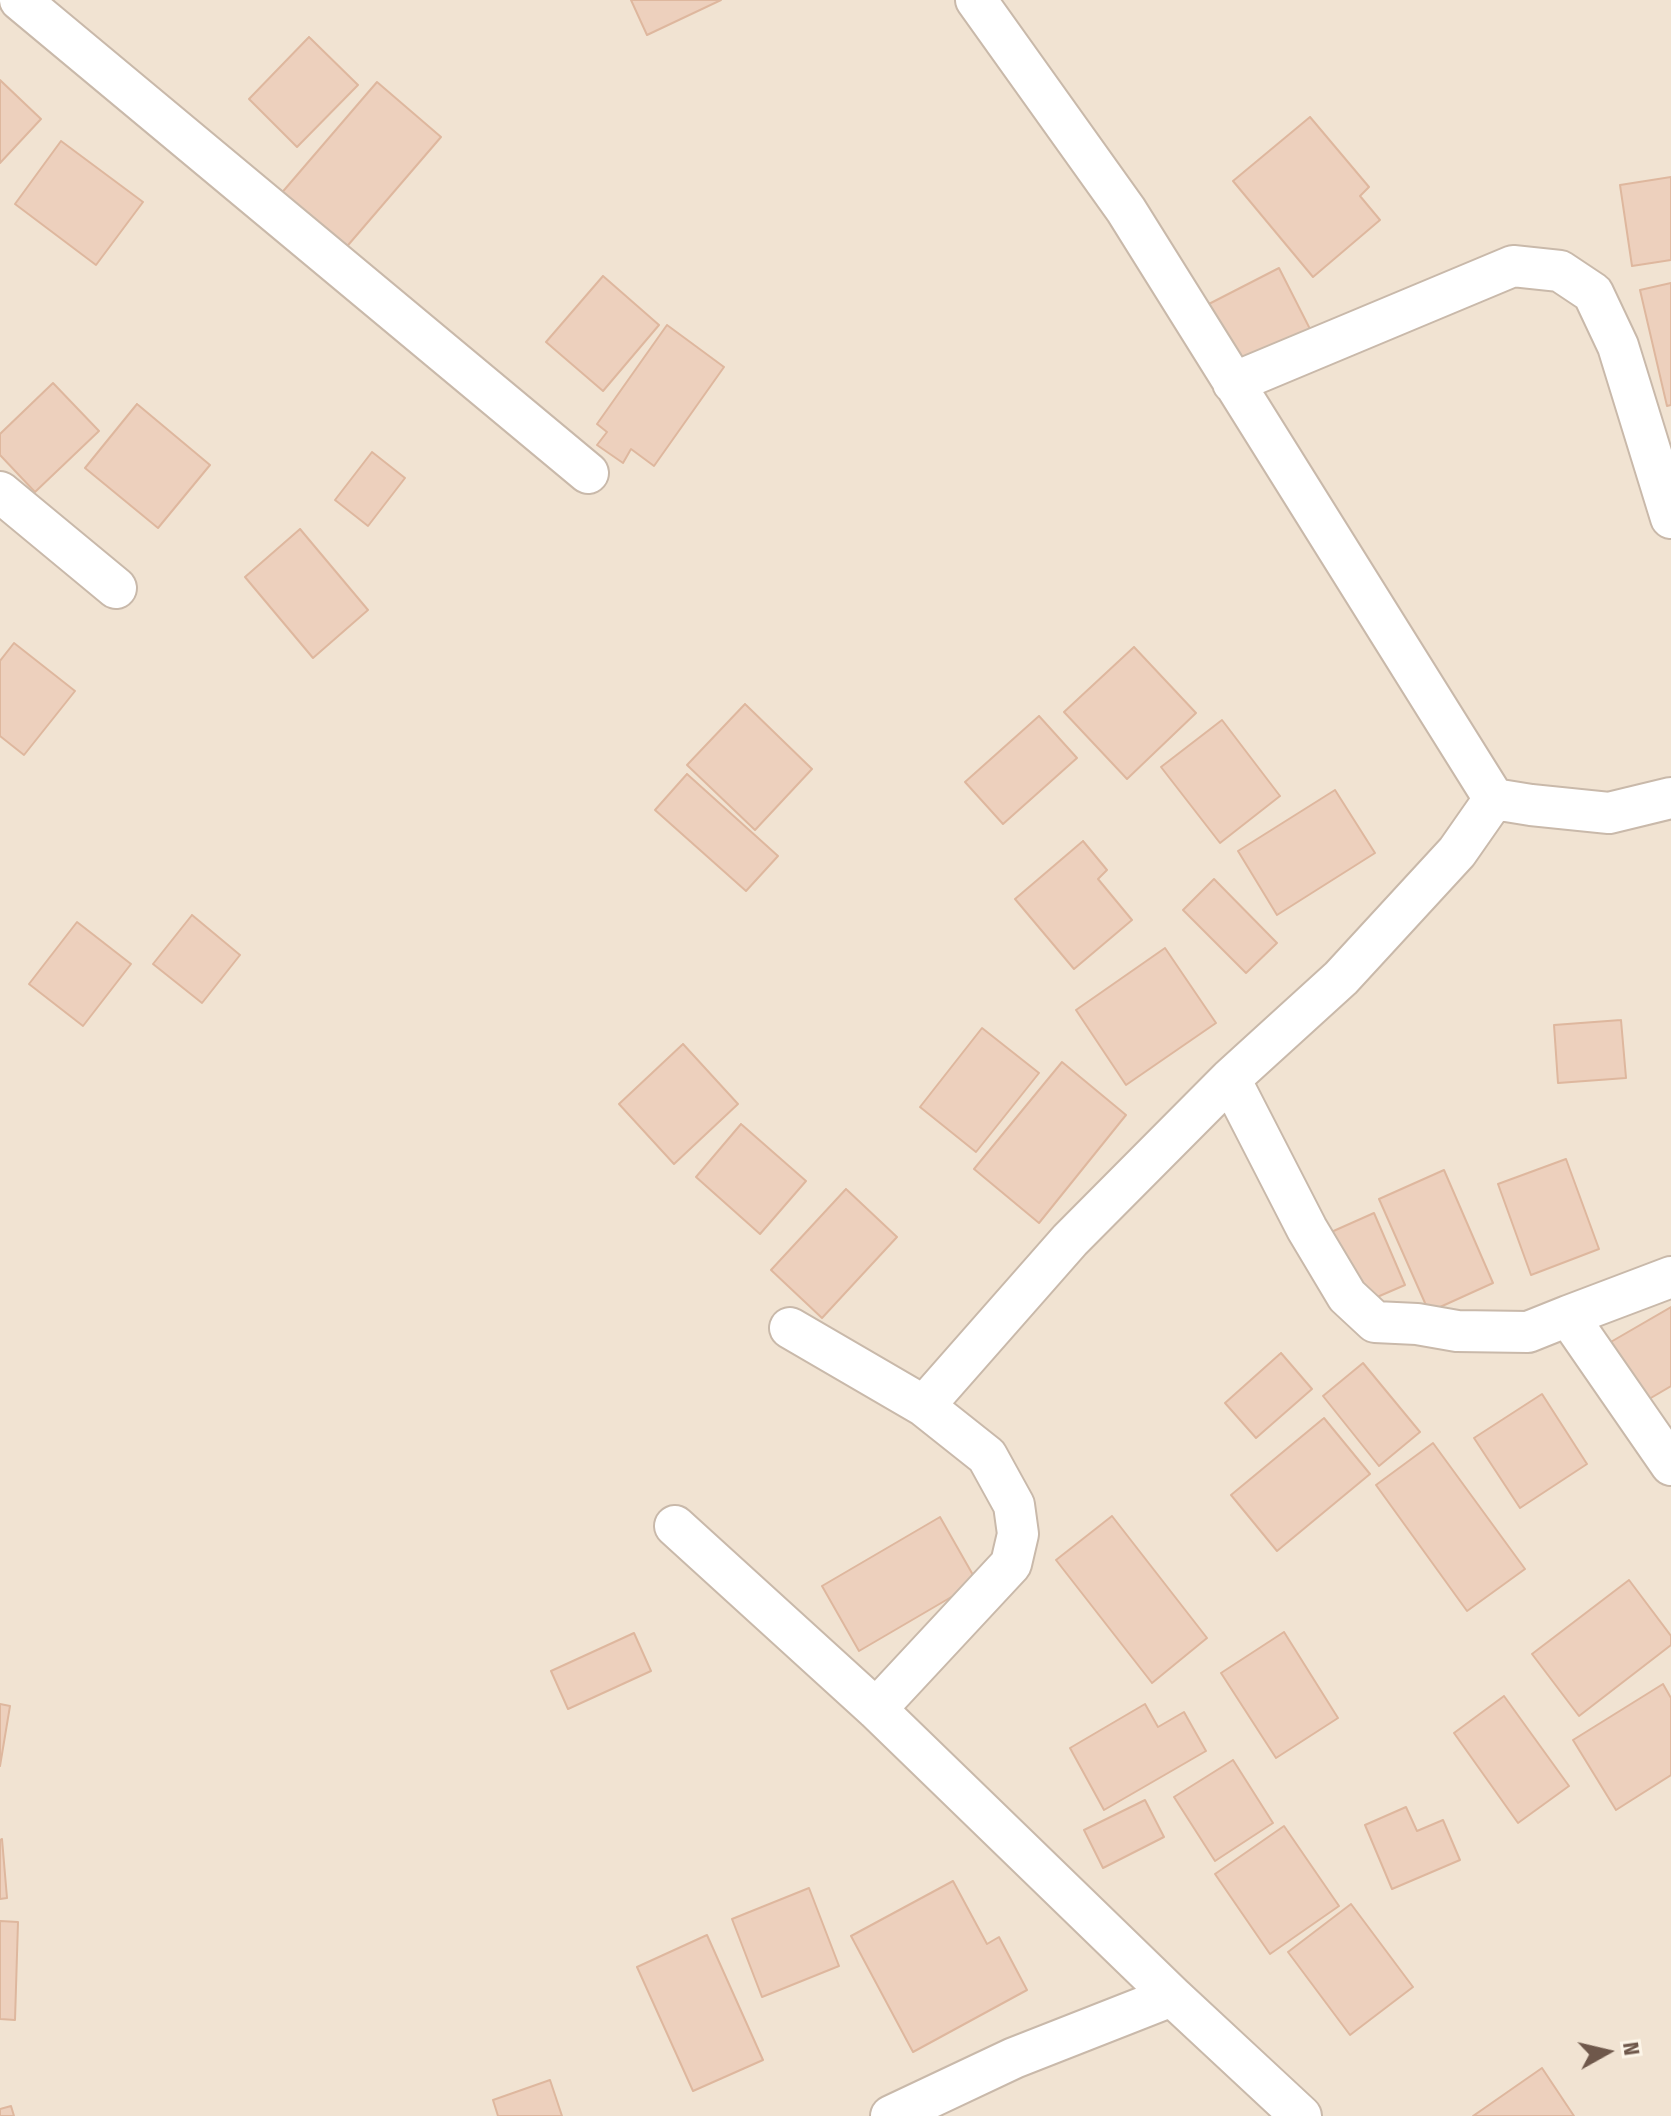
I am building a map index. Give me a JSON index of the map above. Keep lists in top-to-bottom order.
{
  "north": "right"
}
